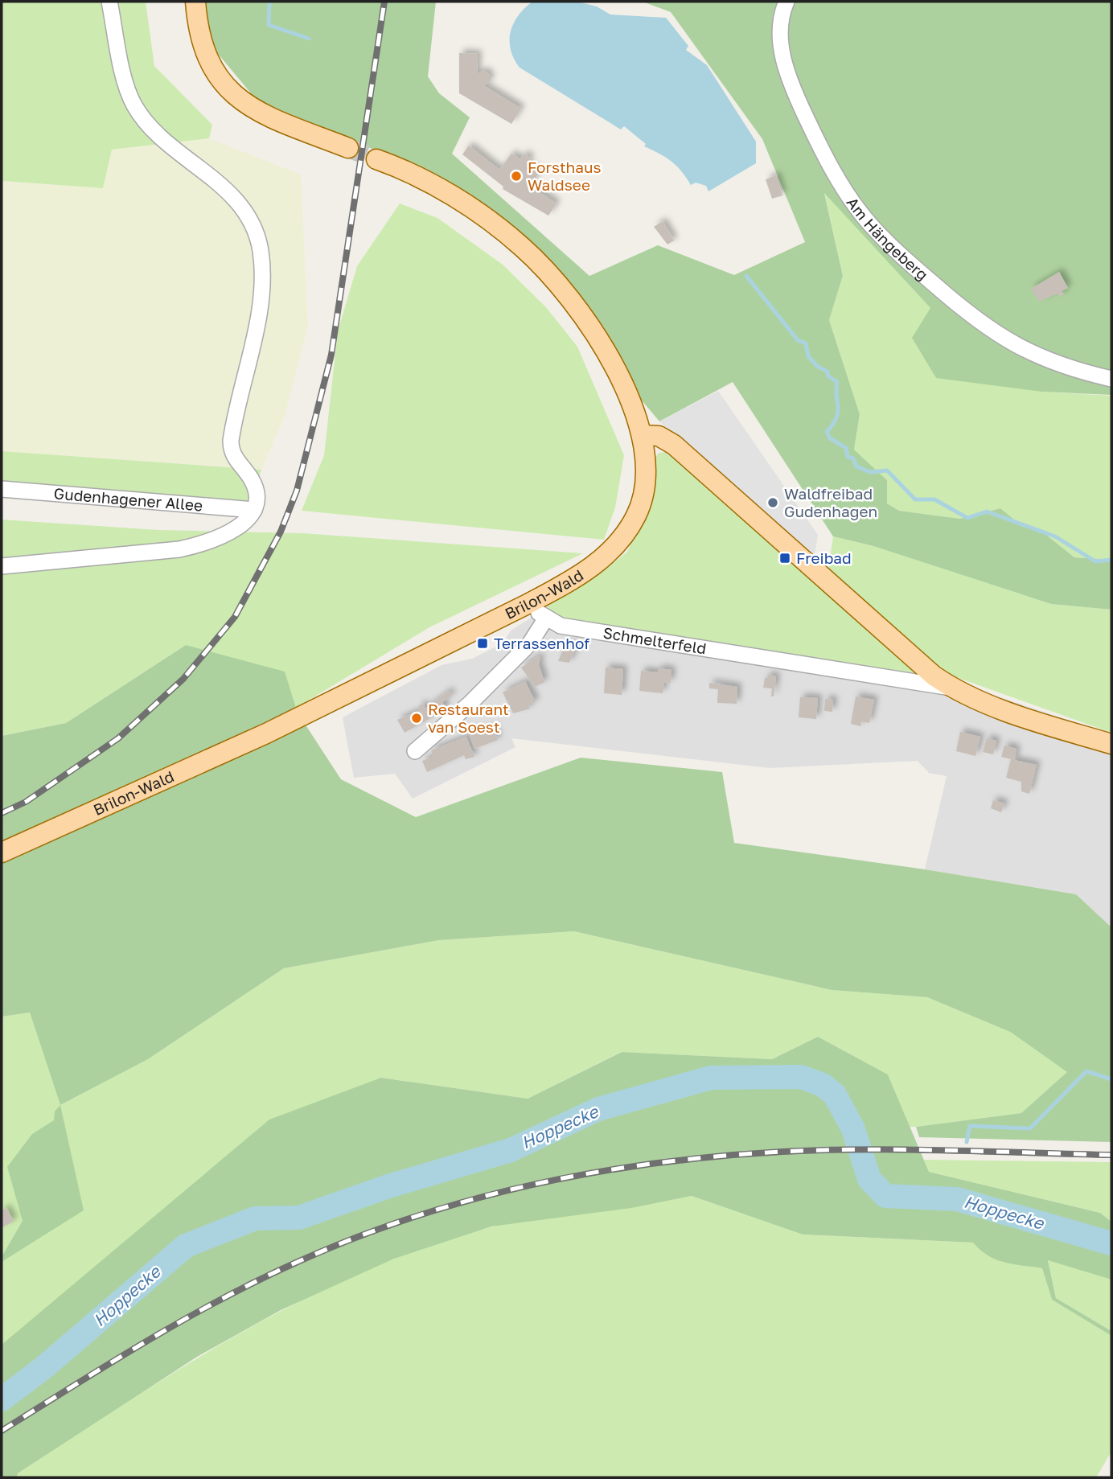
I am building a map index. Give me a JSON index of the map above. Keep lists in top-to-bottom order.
{
  "streets": {
    "main road": ["Brilon-Wald", "Schmelterfeld"],
    "street": ["Am Hängeberg", "Gudenhagener Allee"]
  },
  "crossings": [
    ["Brilon-Wald", "Schmelterfeld"]
  ],
  "water": ["Hoppecke"],
  "places": {
    "other": ["Forsthaus Waldsee", "Waldfreibad Gudenhagen", "Restaurant van Soest"],
    "transit": ["Freibad", "Terrassenhof"]
  }
}
